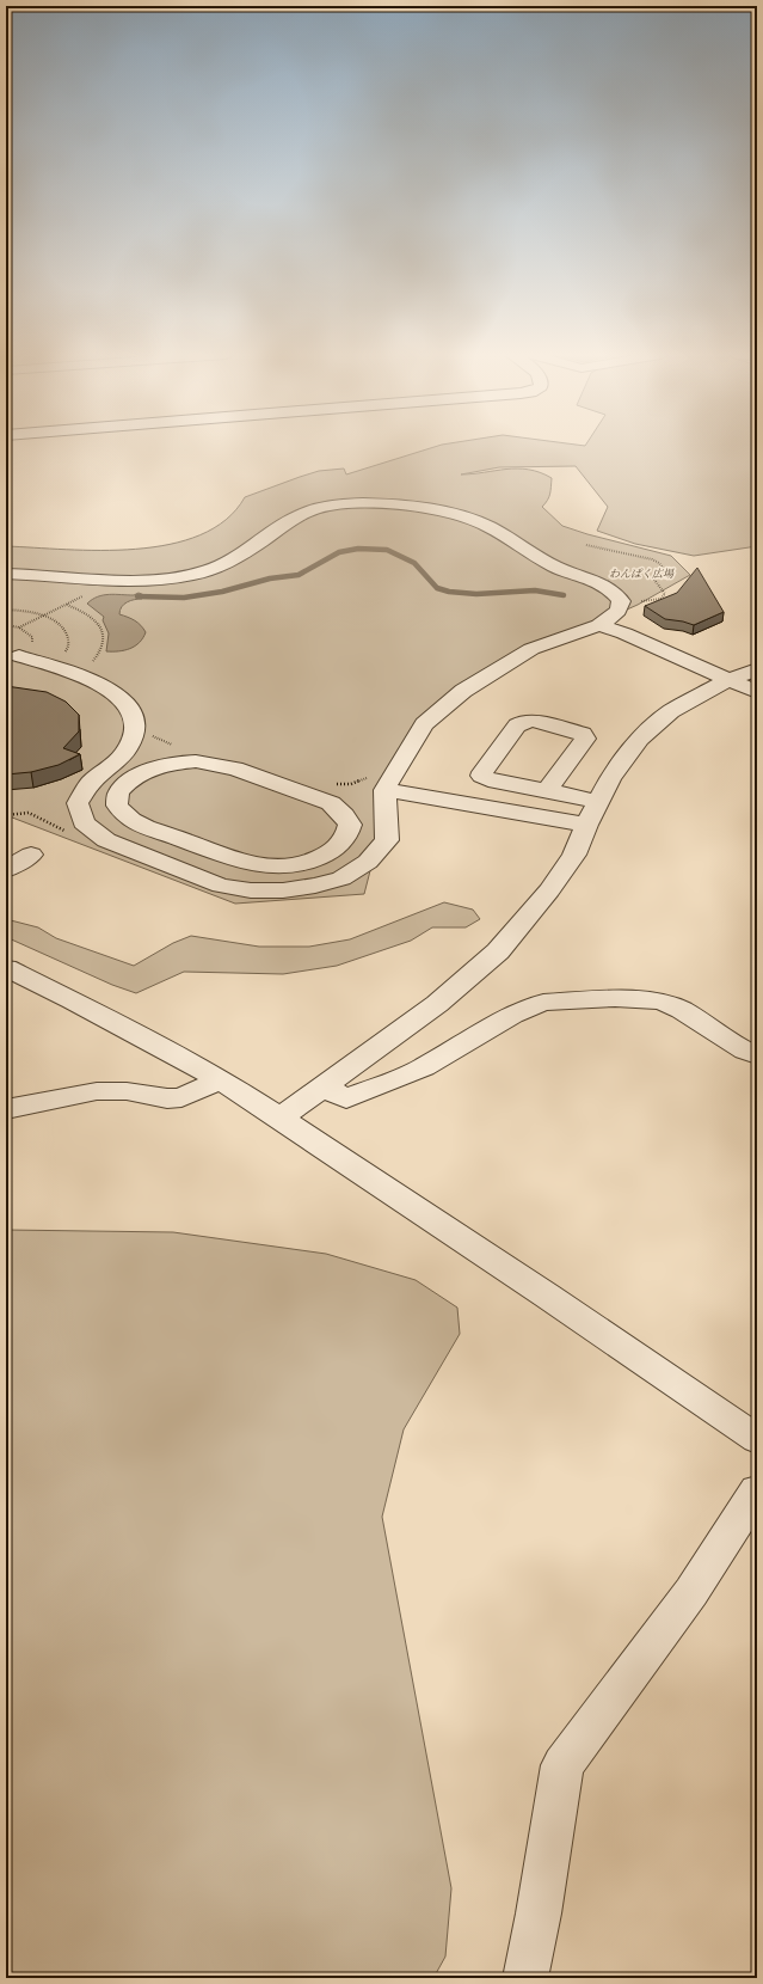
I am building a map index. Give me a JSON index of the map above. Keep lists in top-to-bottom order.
{
  "parks": ["わんぱく広場"]
}
